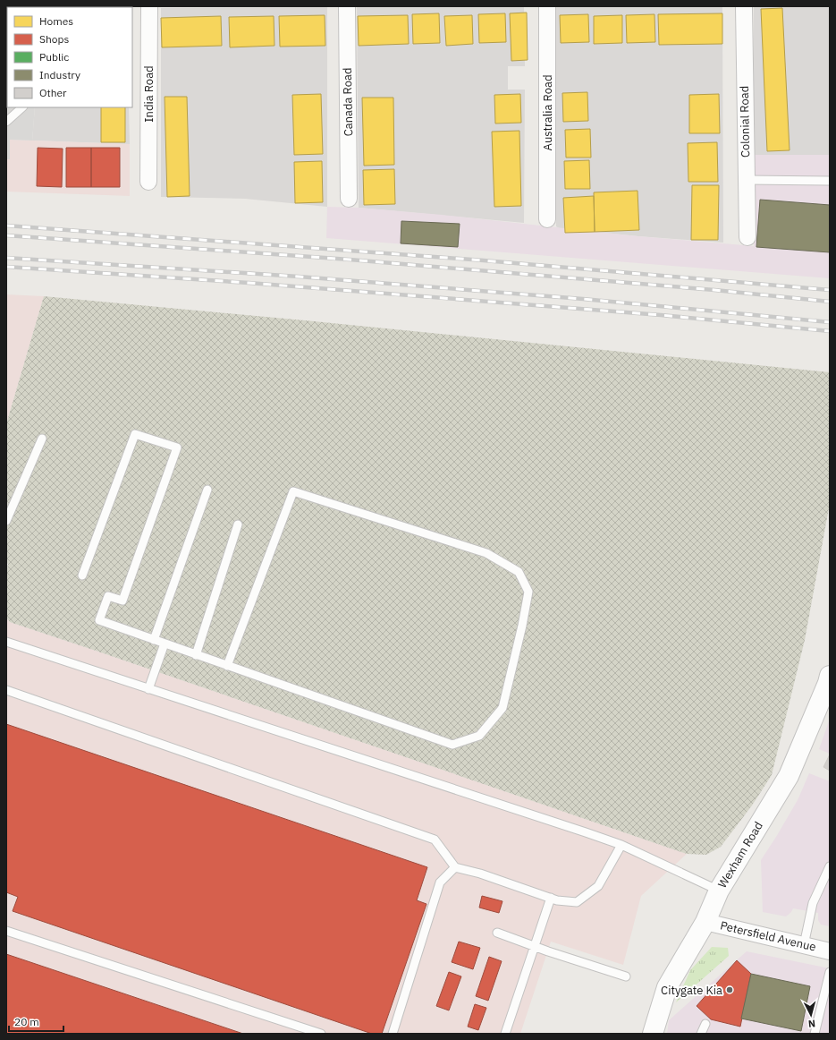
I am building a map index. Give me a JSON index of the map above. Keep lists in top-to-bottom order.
{
  "streets": {
    "street": [
      "India Road",
      "Canada Road",
      "Australia Road",
      "Colonial Road",
      "Wexham Road",
      "Petersfield Avenue"
    ]
  },
  "crossings": [
    ["Wexham Road", "Petersfield Avenue"]
  ],
  "places": ["Citygate Kia"],
  "legend": [
    "Homes",
    "Shops",
    "Public",
    "Industry",
    "Other"
  ],
  "scale_bar": "20 m",
  "north": "bottom"
}
